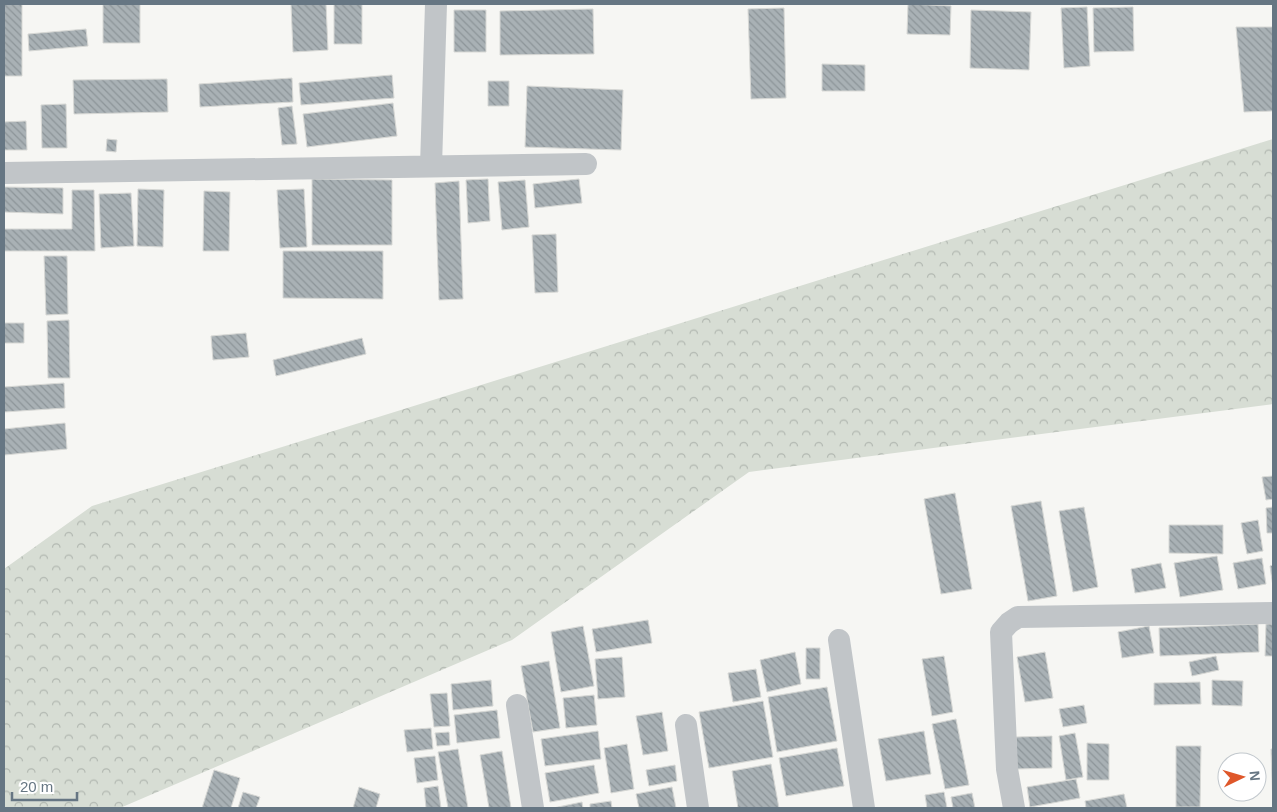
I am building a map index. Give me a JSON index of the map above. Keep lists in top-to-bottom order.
{
  "scale_bar": "20 m",
  "north": "right"
}
